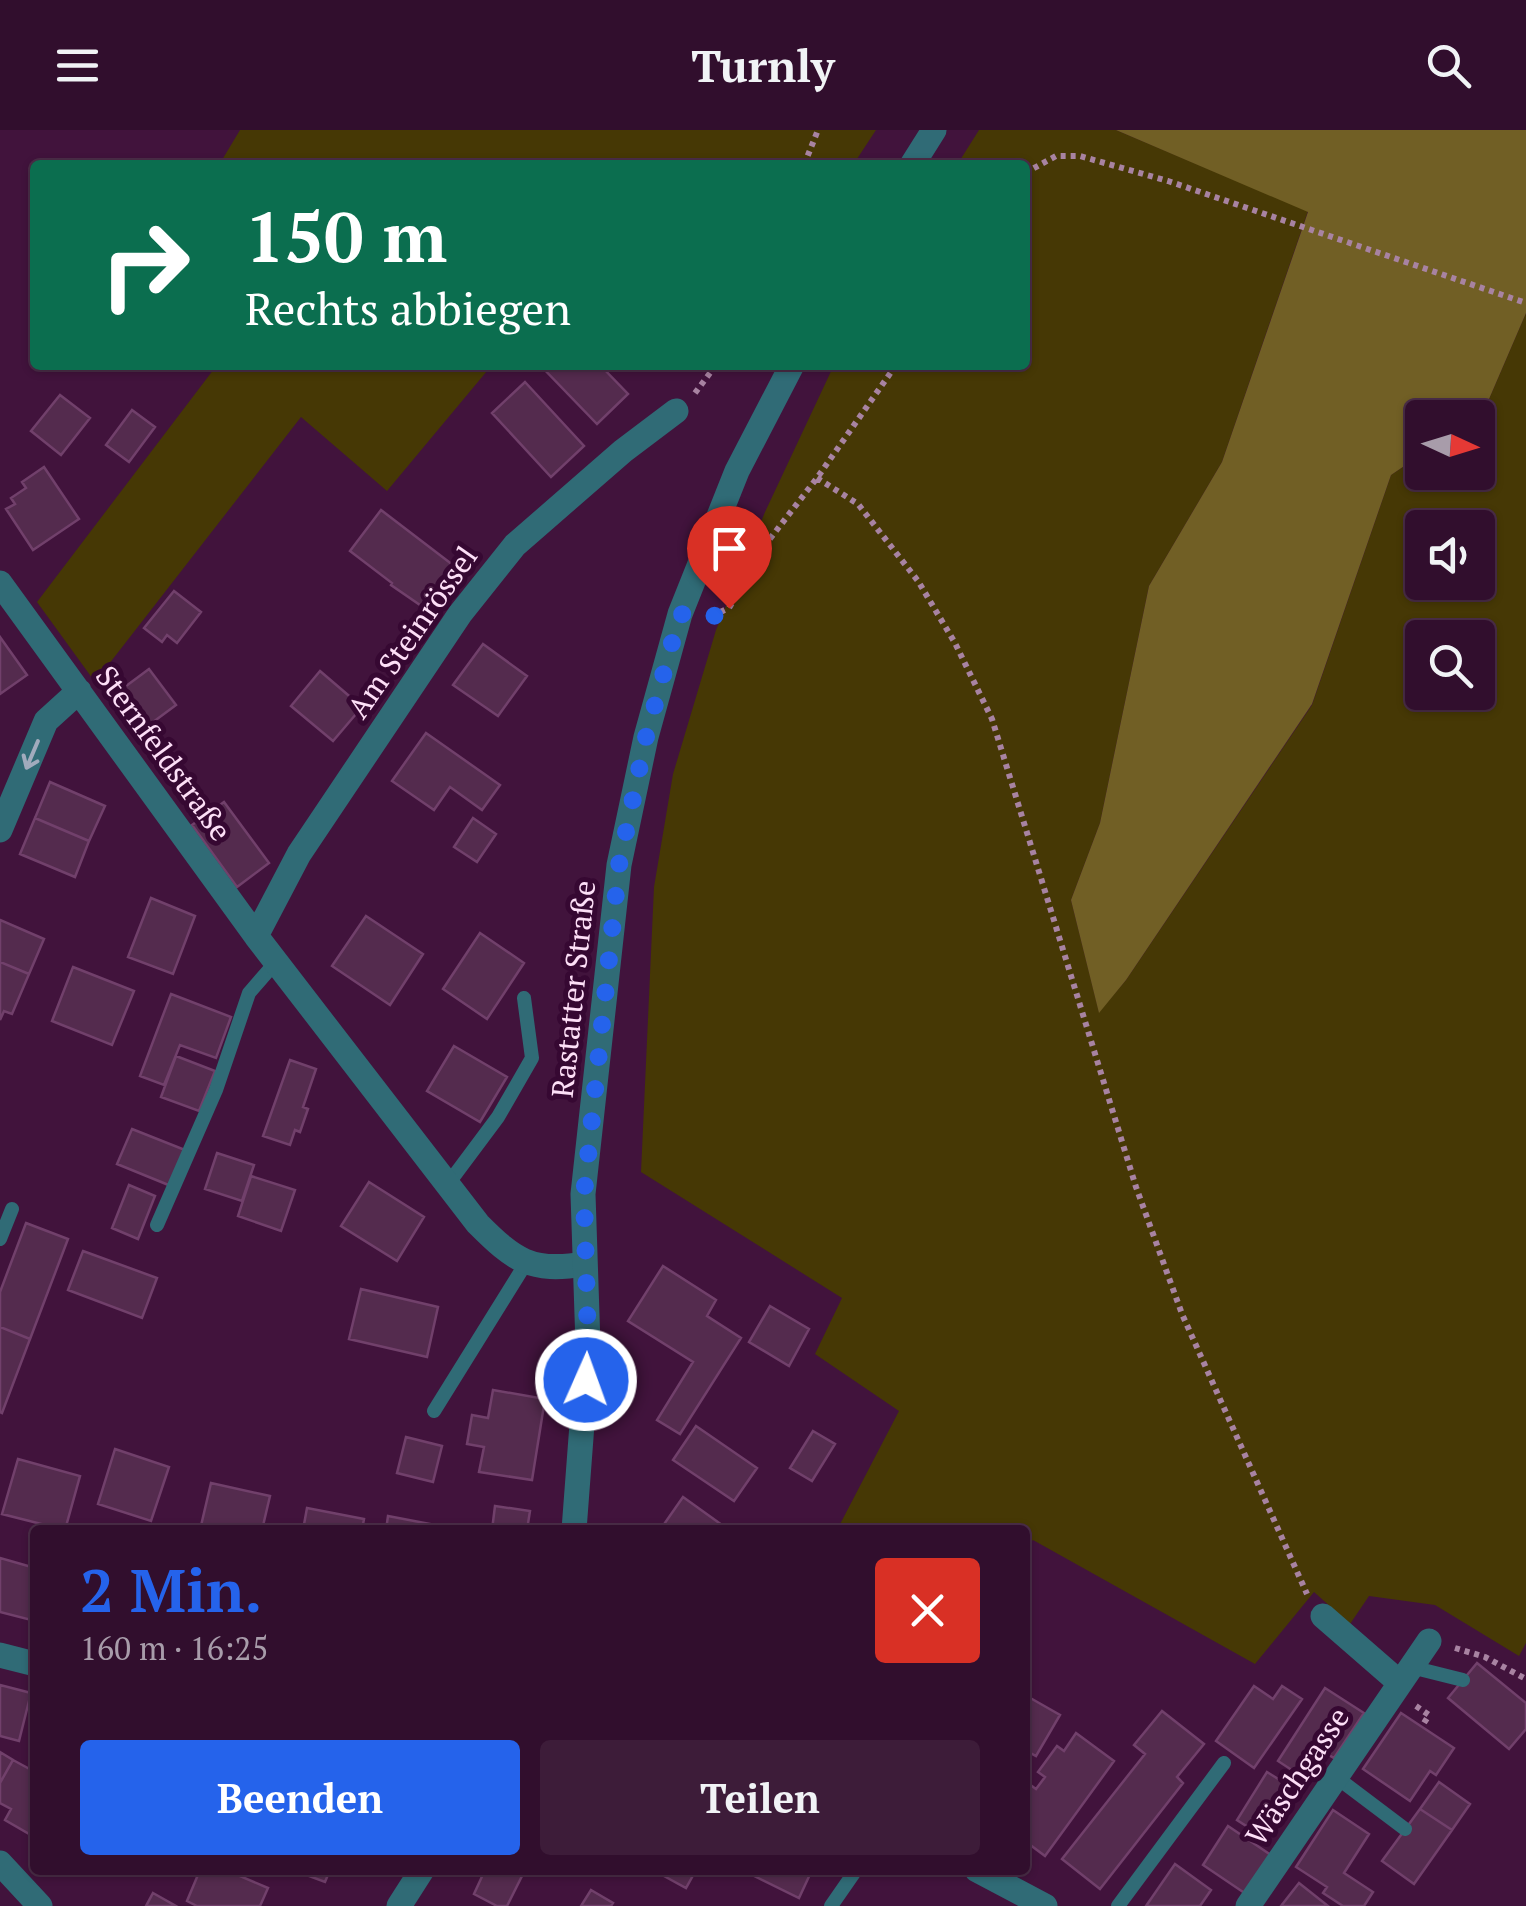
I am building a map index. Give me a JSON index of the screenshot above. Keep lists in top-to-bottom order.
{
  "streets": {
    "street": [
      "Am Steinrössel",
      "Sternfeldstraße",
      "Rastatter Straße",
      "Wäschgasse"
    ]
  },
  "crossings": [
    ["Am Steinrössel", "Sternfeldstraße"]
  ],
  "north": "right",
  "page": {
    "header": "Turnly",
    "turn": ["150 m", "Rechts abbiegen"],
    "heading": ["2 Min.", "160 m · 16:25"],
    "buttons": ["Beenden", "Teilen"]
  }
}
